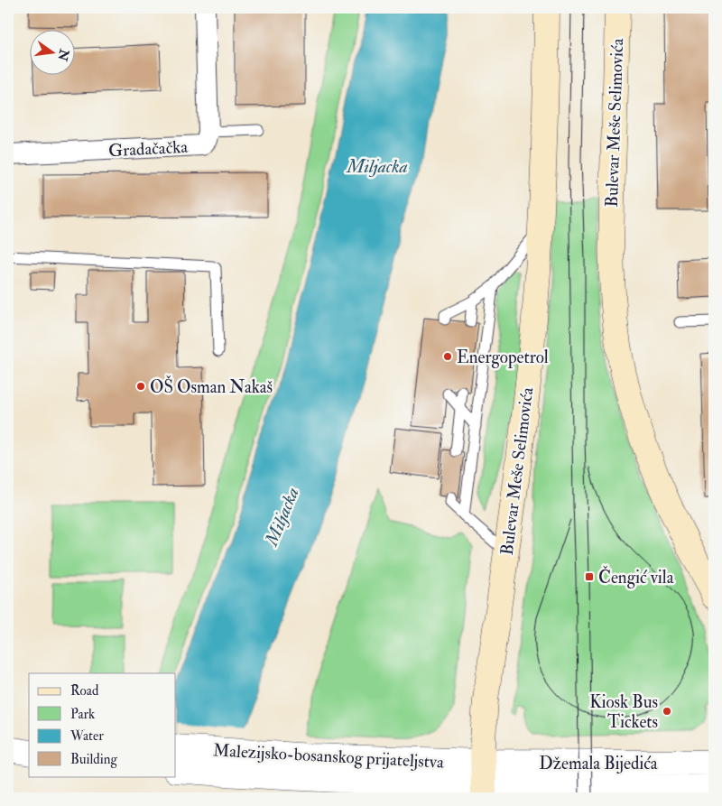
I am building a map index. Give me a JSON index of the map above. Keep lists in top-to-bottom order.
{
  "streets": {
    "main road": ["Bulevar Meše Selimovića"],
    "street": ["Gradačačka", "Malezijsko-bosanskog prijateljstva", "Džemala Bijedića"]
  },
  "crossings": [
    ["Bulevar Meše Selimovića", "Malezijsko-bosanskog prijateljstva"],
    ["Bulevar Meše Selimovića", "Džemala Bijedića"],
    ["Malezijsko-bosanskog prijateljstva", "Džemala Bijedića"]
  ],
  "water": ["Miljacka"],
  "places": {
    "other": ["Energopetrol", "OŠ Osman Nakaš", "Kiosk Bus Tickets"],
    "transit": ["Čengić vila"]
  },
  "legend": [
    "Road",
    "Park",
    "Water",
    "Building"
  ],
  "north": "right"
}
